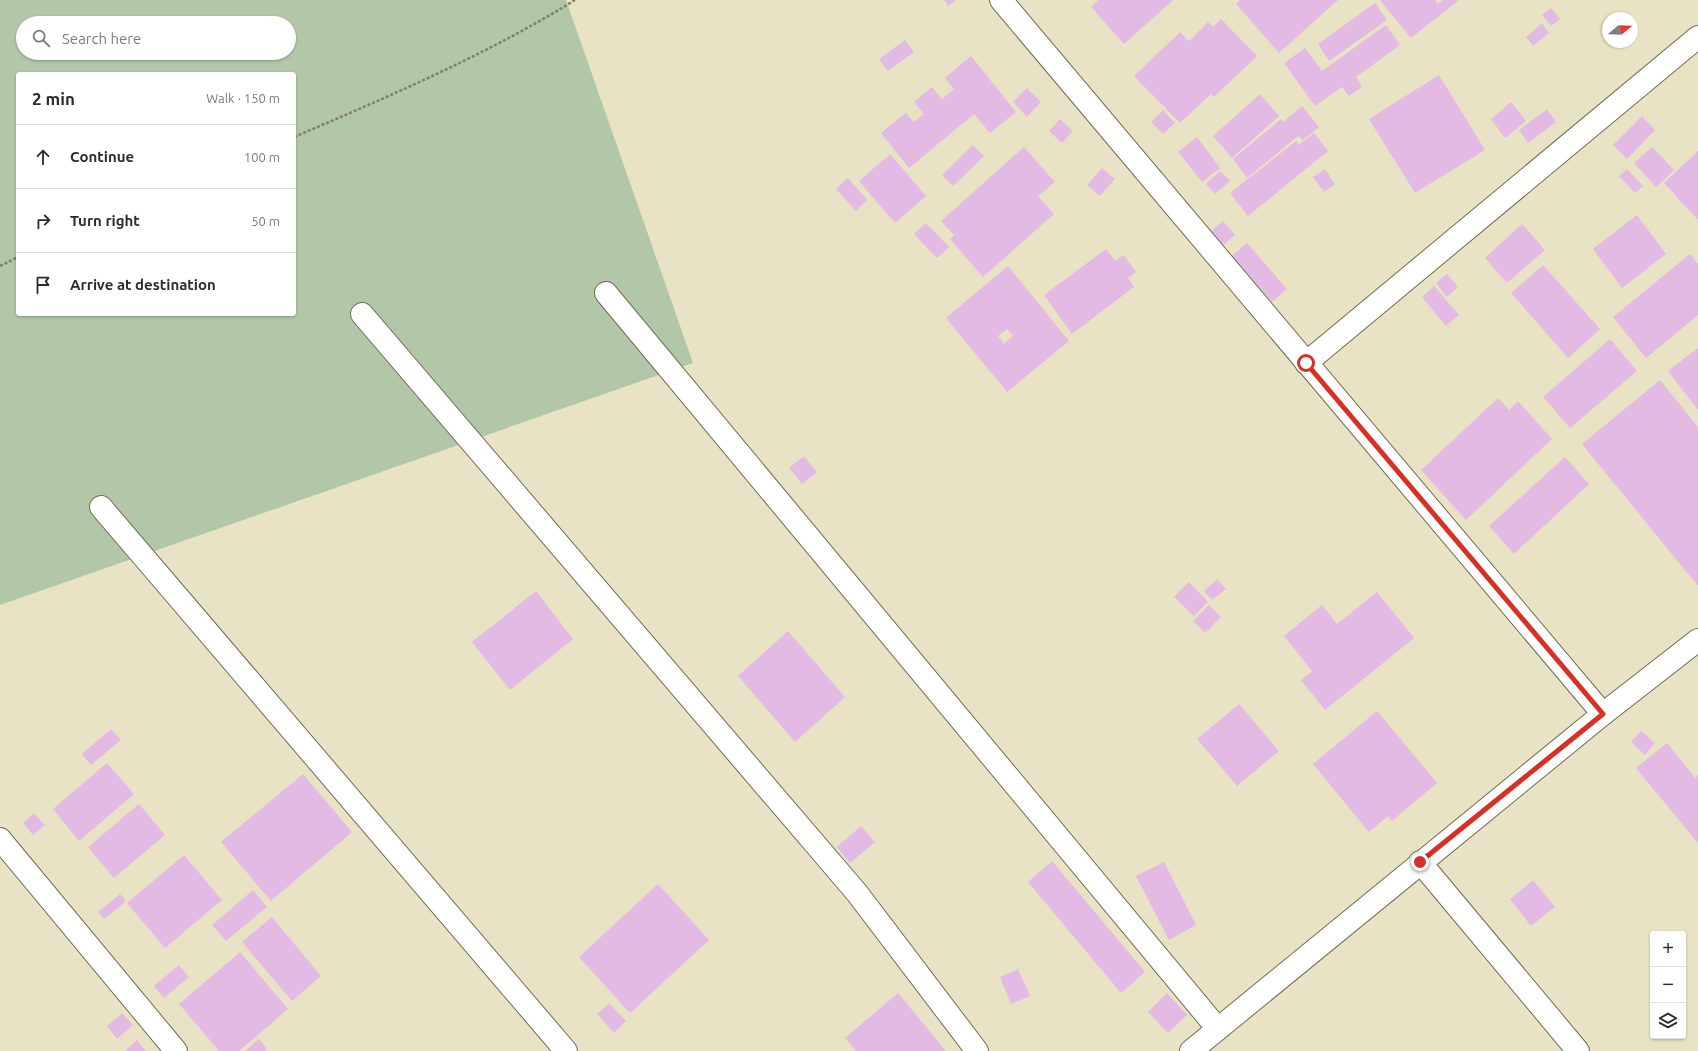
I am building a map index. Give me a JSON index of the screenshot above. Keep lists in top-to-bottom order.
{
  "north": "right",
  "page": {
    "search": "Search here",
    "heading": ["2 min", "Walk · 150 m"],
    "list": [
      ["Continue", "100 m"],
      ["Turn right", "50 m"],
      "Arrive at destination"
    ],
    "map_buttons": ["+", "−"]
  }
}
